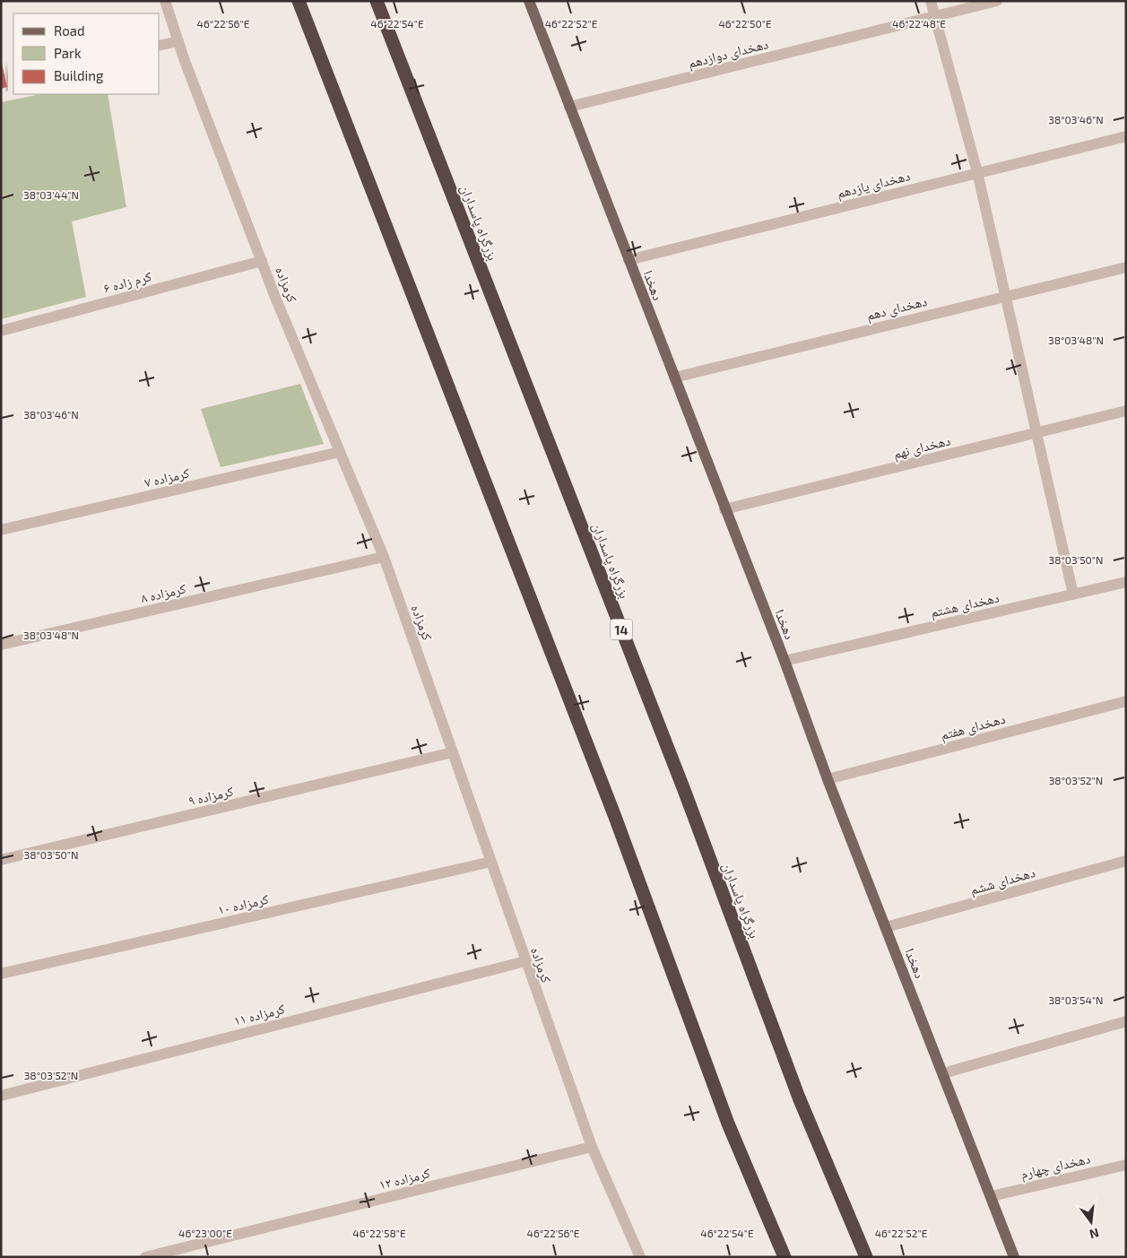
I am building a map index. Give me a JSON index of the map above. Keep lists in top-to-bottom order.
{
  "streets": {
    "highway": ["بزرگراه پاسداران", "14"],
    "main road": ["دهخدا"],
    "street": [
      "دهخدای دوازدهم",
      "دهخدای یازدهم",
      "کرم زاده ۶",
      "کرمزاده",
      "دهخدای دهم",
      "دهخدای نهم",
      "کرمزاده ٧",
      "کرمزاده ٨",
      "دهخدای هشتم",
      "دهخدای هفتم",
      "کرمزاده ٩",
      "دهخدای ششم",
      "کرمزاده ١٠",
      "کرمزاده ١١",
      "دهخدای چهارم",
      "کرمزاده ١٢"
    ]
  },
  "crossings": [
    ["دهخدای دوازدهم", "دهخدا"],
    ["دهخدای یازدهم", "دهخدا"],
    ["کرم زاده ۶", "کرمزاده"],
    ["کرمزاده", "کرمزاده ٧"],
    ["کرمزاده", "کرمزاده ٨"],
    ["کرمزاده", "کرمزاده ٩"],
    ["کرمزاده", "کرمزاده ١٠"],
    ["کرمزاده", "کرمزاده ١١"],
    ["کرمزاده", "کرمزاده ١٢"],
    ["دهخدا", "دهخدای دهم"],
    ["دهخدا", "دهخدای نهم"],
    ["دهخدا", "دهخدای هشتم"],
    ["دهخدا", "دهخدای هفتم"],
    ["دهخدا", "دهخدای ششم"],
    ["دهخدا", "دهخدای چهارم"]
  ],
  "legend": ["Road", "Park", "Building"],
  "north": "bottom",
  "coordinates": [
    "46°22'56\"E",
    "46°22'54\"E",
    "46°22'52\"E",
    "46°22'50\"E",
    "46°22'48\"E",
    "38°03'46\"N",
    "38°03'44\"N",
    "38°03'48\"N",
    "38°03'50\"N",
    "38°03'52\"N",
    "38°03'54\"N",
    "46°23'00\"E",
    "46°22'58\"E"
  ]
}
